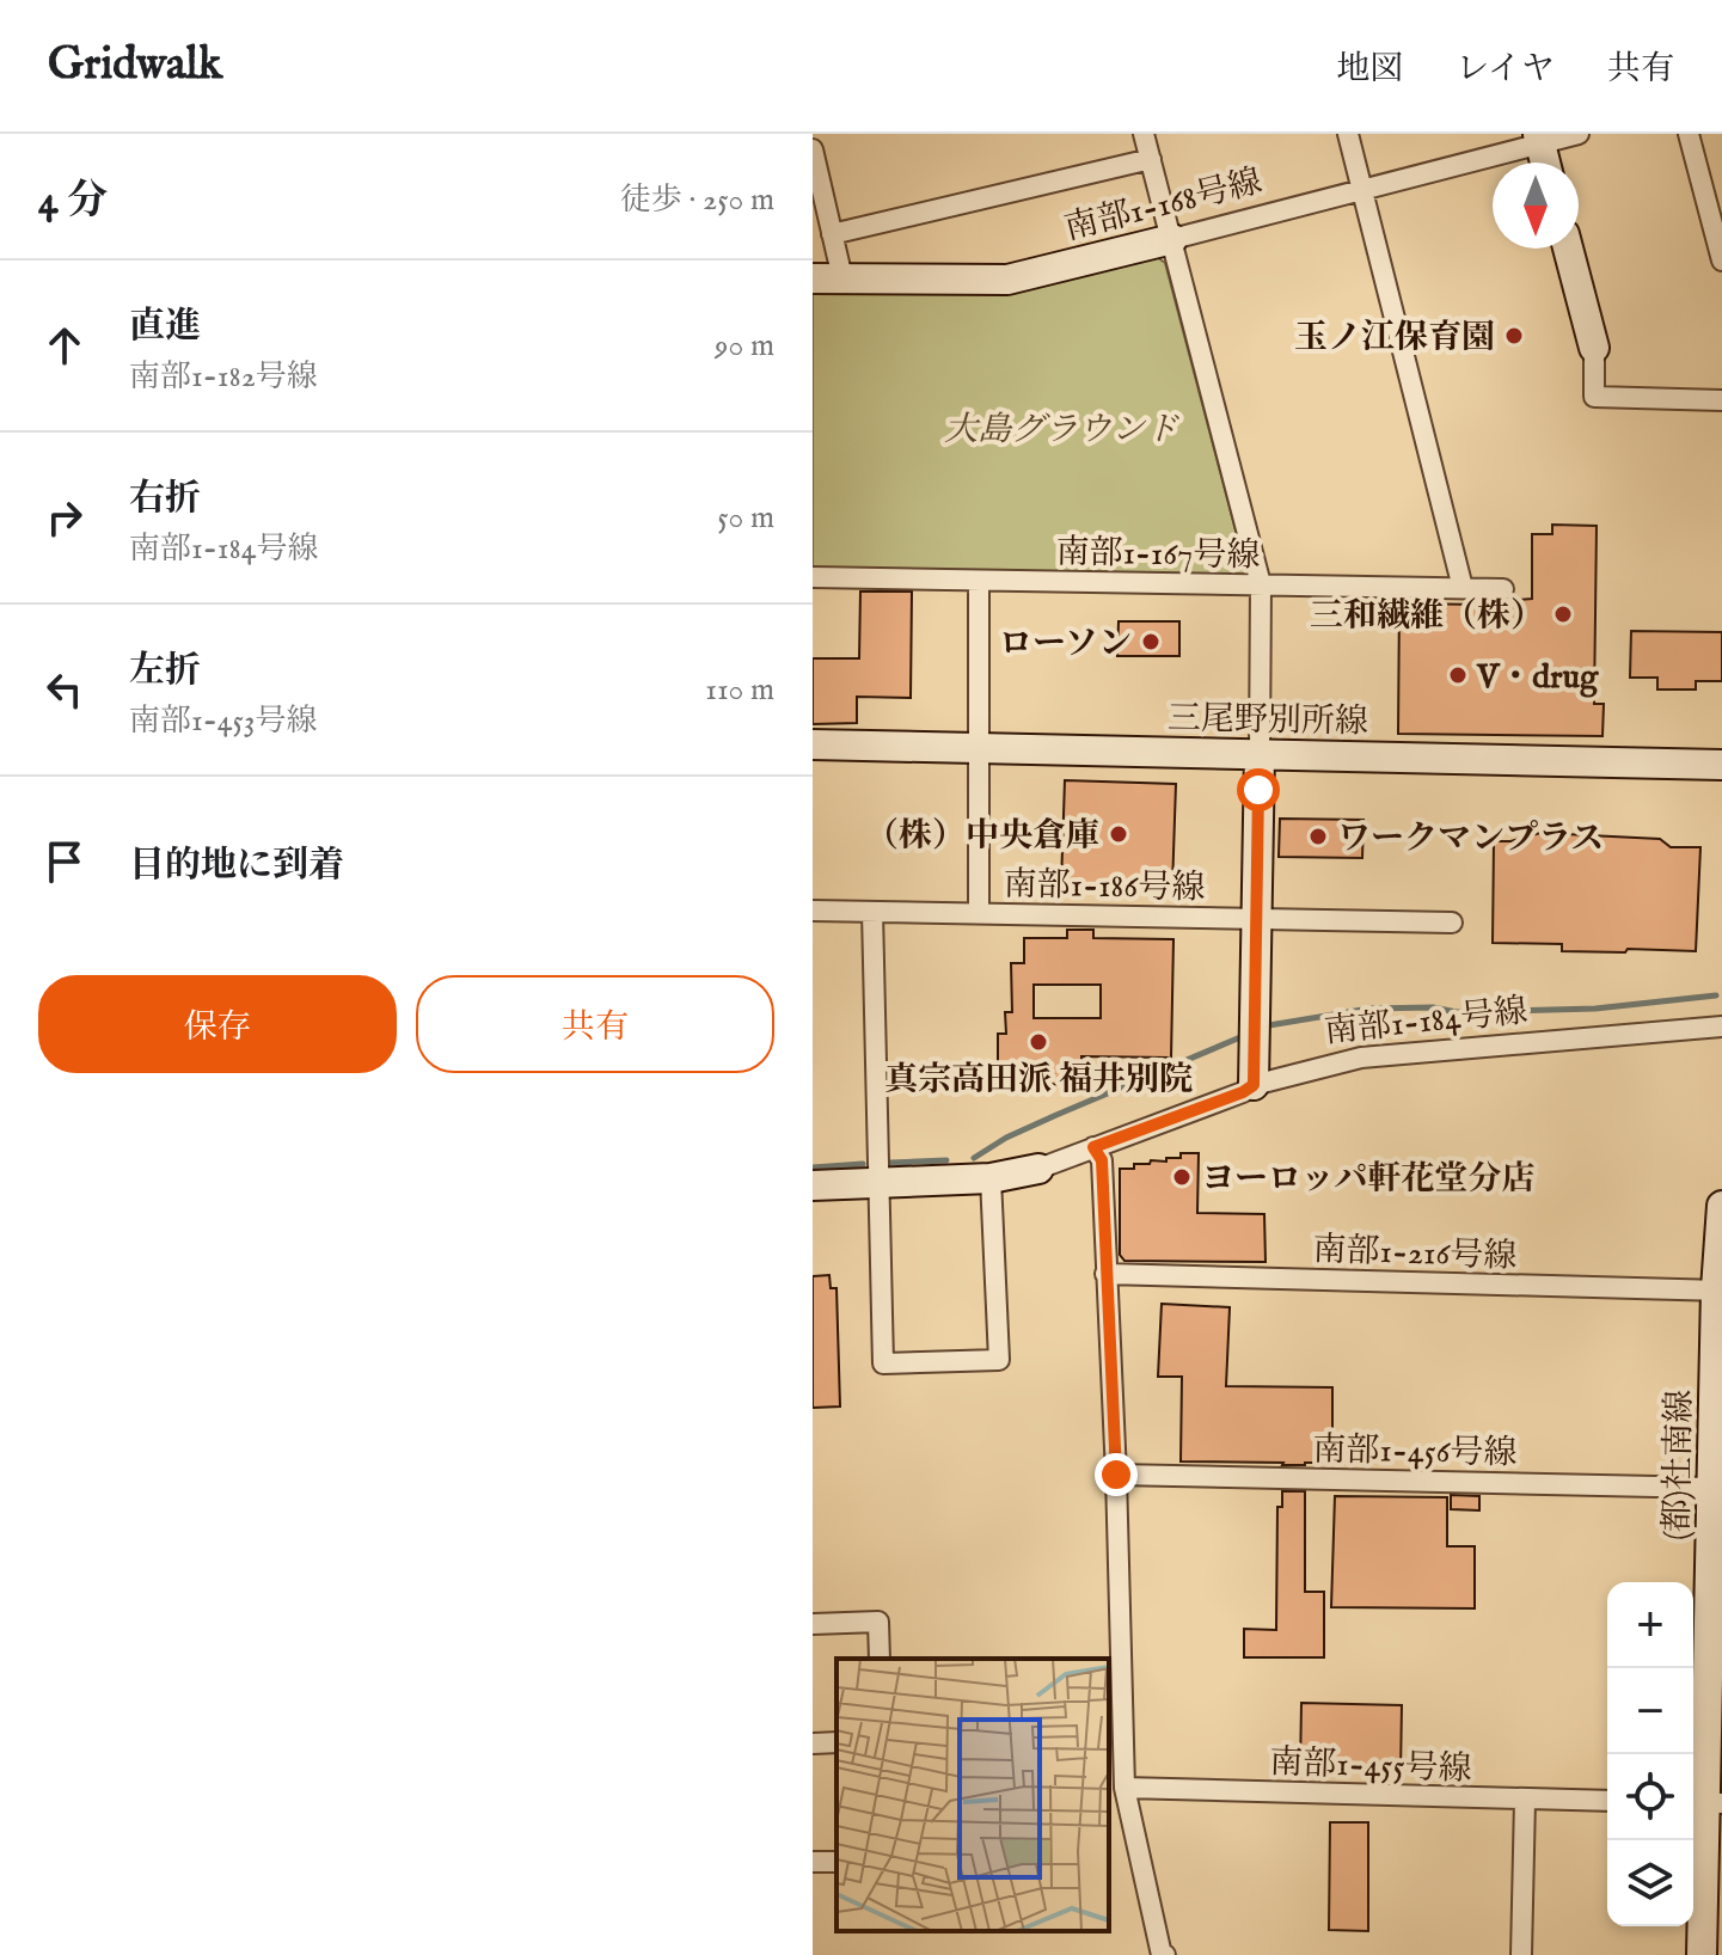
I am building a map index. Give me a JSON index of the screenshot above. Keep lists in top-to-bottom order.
{
  "streets": {
    "street": [
      "南部1-168号線",
      "南部1-167号線",
      "三尾野別所線",
      "南部1-186号線",
      "南部1-184号線",
      "南部1-216号線",
      "南部1-456号線",
      "(都)社南線",
      "南部1-455号線"
    ]
  },
  "crossings": [
    ["南部1-216号線", "(都)社南線"],
    ["南部1-456号線", "(都)社南線"]
  ],
  "parks": ["大島グラウンド"],
  "places": [
    "玉ノ江保育園",
    "三和繊維（株）",
    "ローソン",
    "V・drug",
    "（株）中央倉庫",
    "ワークマンプラス",
    "真宗高田派 福井別院",
    "ヨーロッパ軒花堂分店"
  ],
  "north": "bottom",
  "page": {
    "header": "Gridwalk",
    "nav": ["地図", "レイヤ", "共有"],
    "heading": ["4 分", "徒歩 · 250 m"],
    "list": [
      ["直進", "南部1-182号線", "90 m"],
      ["右折", "南部1-184号線", "50 m"],
      ["左折", "南部1-453号線", "110 m"],
      "目的地に到着"
    ],
    "buttons": ["保存", "共有"],
    "map_buttons": ["+", "−"]
  }
}
